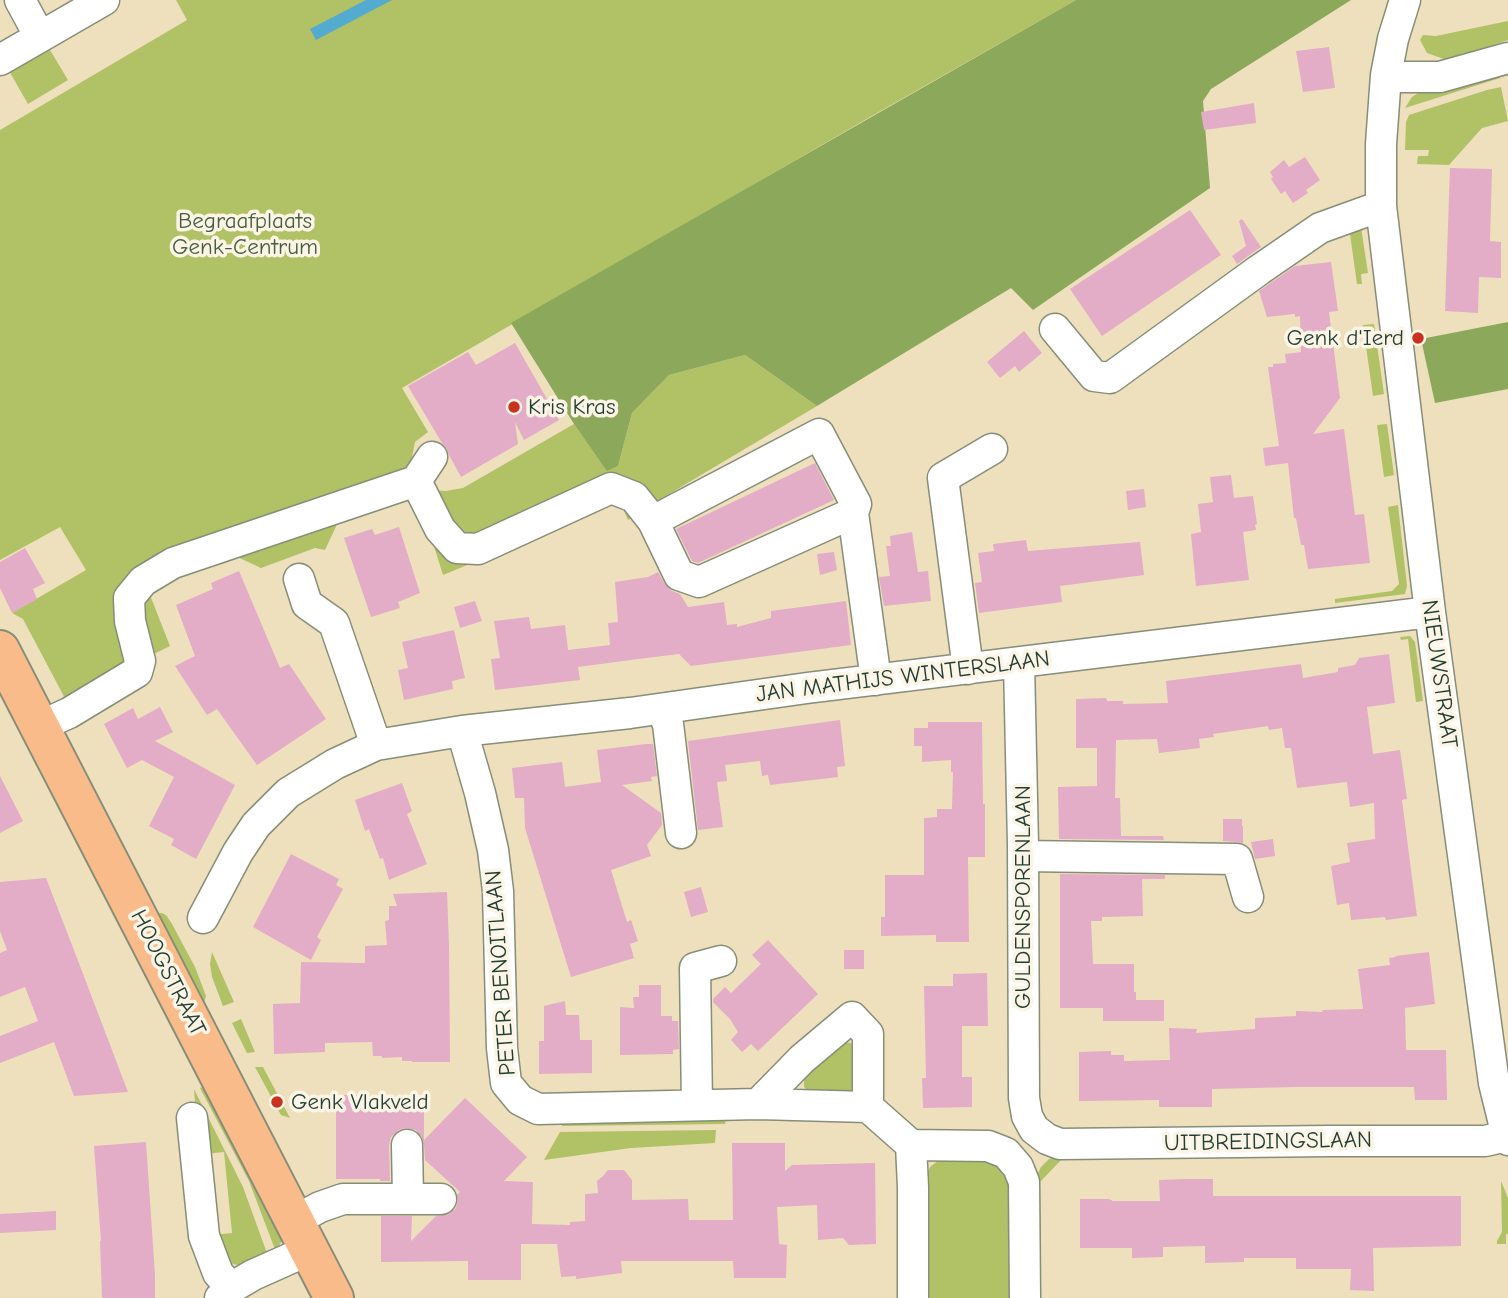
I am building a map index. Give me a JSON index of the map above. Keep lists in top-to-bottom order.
{
  "streets": {
    "main road": ["HOOGSTRAAT"],
    "street": [
      "NIEUWSTRAAT",
      "JAN MATHIJS WINTERSLAAN",
      "GULDENSPORENLAAN",
      "PETER BENOITLAAN",
      "UITBREIDINGSLAAN"
    ]
  },
  "crossings": [
    ["NIEUWSTRAAT", "JAN MATHIJS WINTERSLAAN"],
    ["NIEUWSTRAAT", "UITBREIDINGSLAAN"],
    ["JAN MATHIJS WINTERSLAAN", "GULDENSPORENLAAN"],
    ["JAN MATHIJS WINTERSLAAN", "PETER BENOITLAAN"],
    ["GULDENSPORENLAAN", "UITBREIDINGSLAAN"]
  ],
  "parks": ["Begraafplaats Genk-Centrum"],
  "places": ["Genk d'Ierd", "Kris Kras", "Genk Vlakveld"]
}
